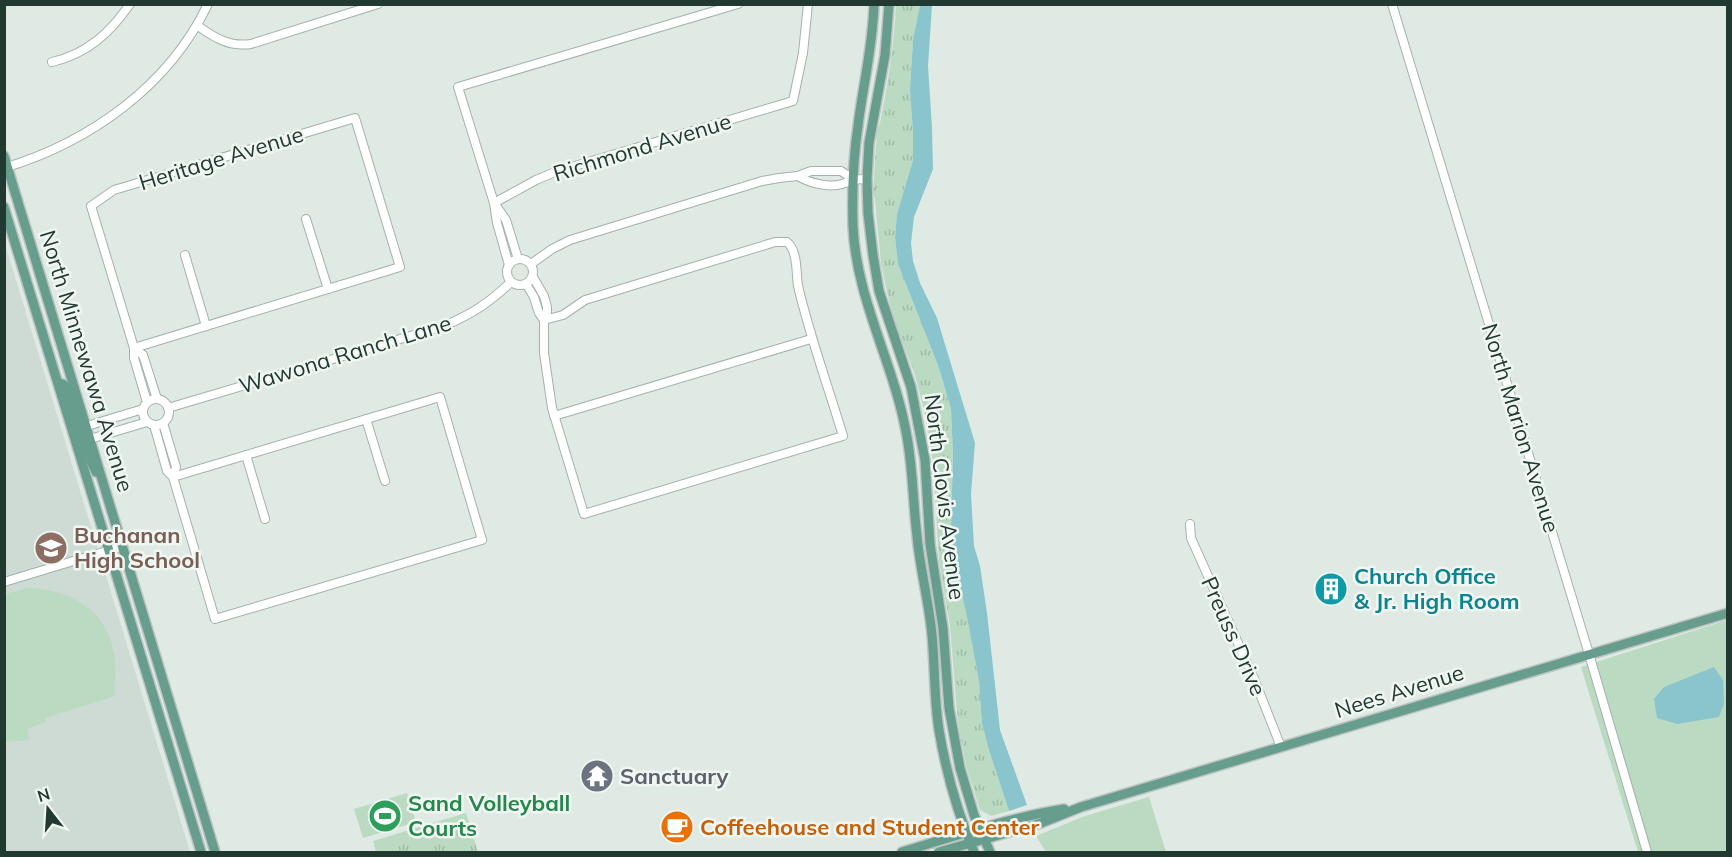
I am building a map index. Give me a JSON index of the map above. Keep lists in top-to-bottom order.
{
  "streets": {
    "main road": ["North Minnewawa Avenue", "North Clovis Avenue", "Nees Avenue"],
    "street": [
      "Richmond Avenue",
      "Heritage Avenue",
      "Wawona Ranch Lane",
      "North Marion Avenue",
      "Preuss Drive"
    ]
  },
  "crossings": [
    ["North Marion Avenue", "Nees Avenue"],
    ["North Clovis Avenue", "Nees Avenue"],
    ["Preuss Drive", "Nees Avenue"]
  ],
  "places": {
    "school or university": ["Buchanan High School"],
    "building": ["Church Office & Jr. High Room"],
    "temple": ["Sanctuary"],
    "sports": ["Sand Volleyball Courts"],
    "cafe": ["Coffeehouse and Student Center"]
  },
  "north": "top"
}
